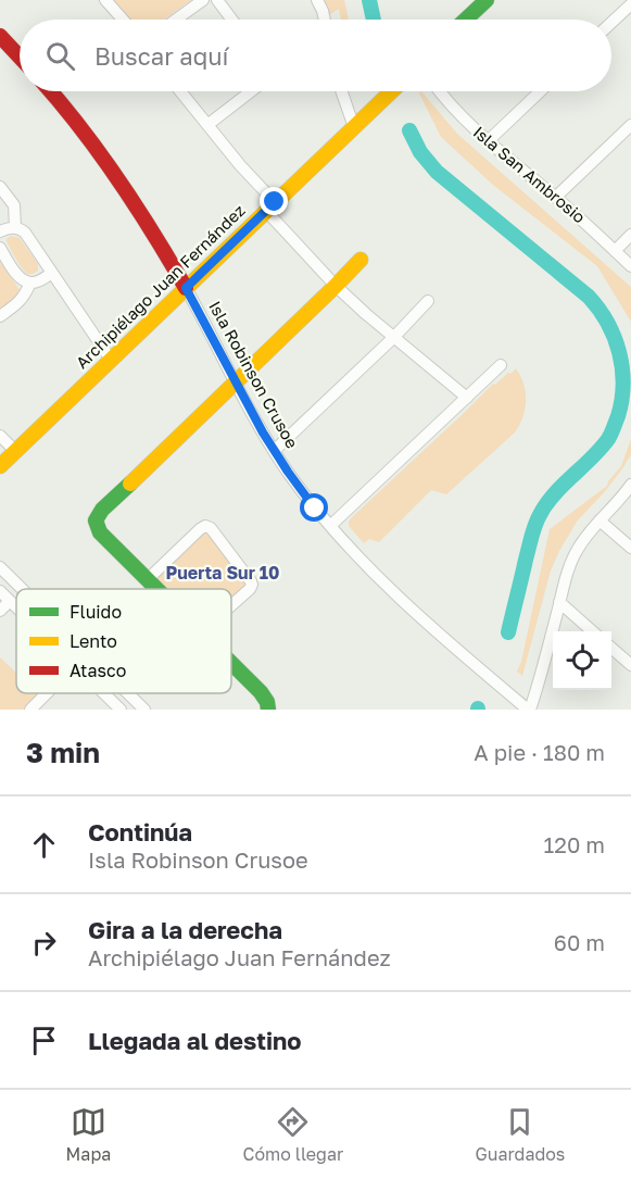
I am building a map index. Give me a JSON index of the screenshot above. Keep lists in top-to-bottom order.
{
  "streets": {
    "street": ["Isla San Ambrosio", "Archipiélago Juan Fernández", "Isla Robinson Crusoe"]
  },
  "crossings": [
    ["Archipiélago Juan Fernández", "Isla Robinson Crusoe"]
  ],
  "districts": ["Puerta Sur 10"],
  "legend": ["Fluido", "Lento", "Atasco"],
  "page": {
    "search": "Buscar aquí",
    "heading": ["3 min", "A pie · 180 m"],
    "list": [
      ["Continúa", "Isla Robinson Crusoe", "120 m"],
      ["Gira a la derecha", "Archipiélago Juan Fernández", "60 m"],
      "Llegada al destino"
    ],
    "nav": ["Mapa", "Cómo llegar", "Guardados"]
  }
}
